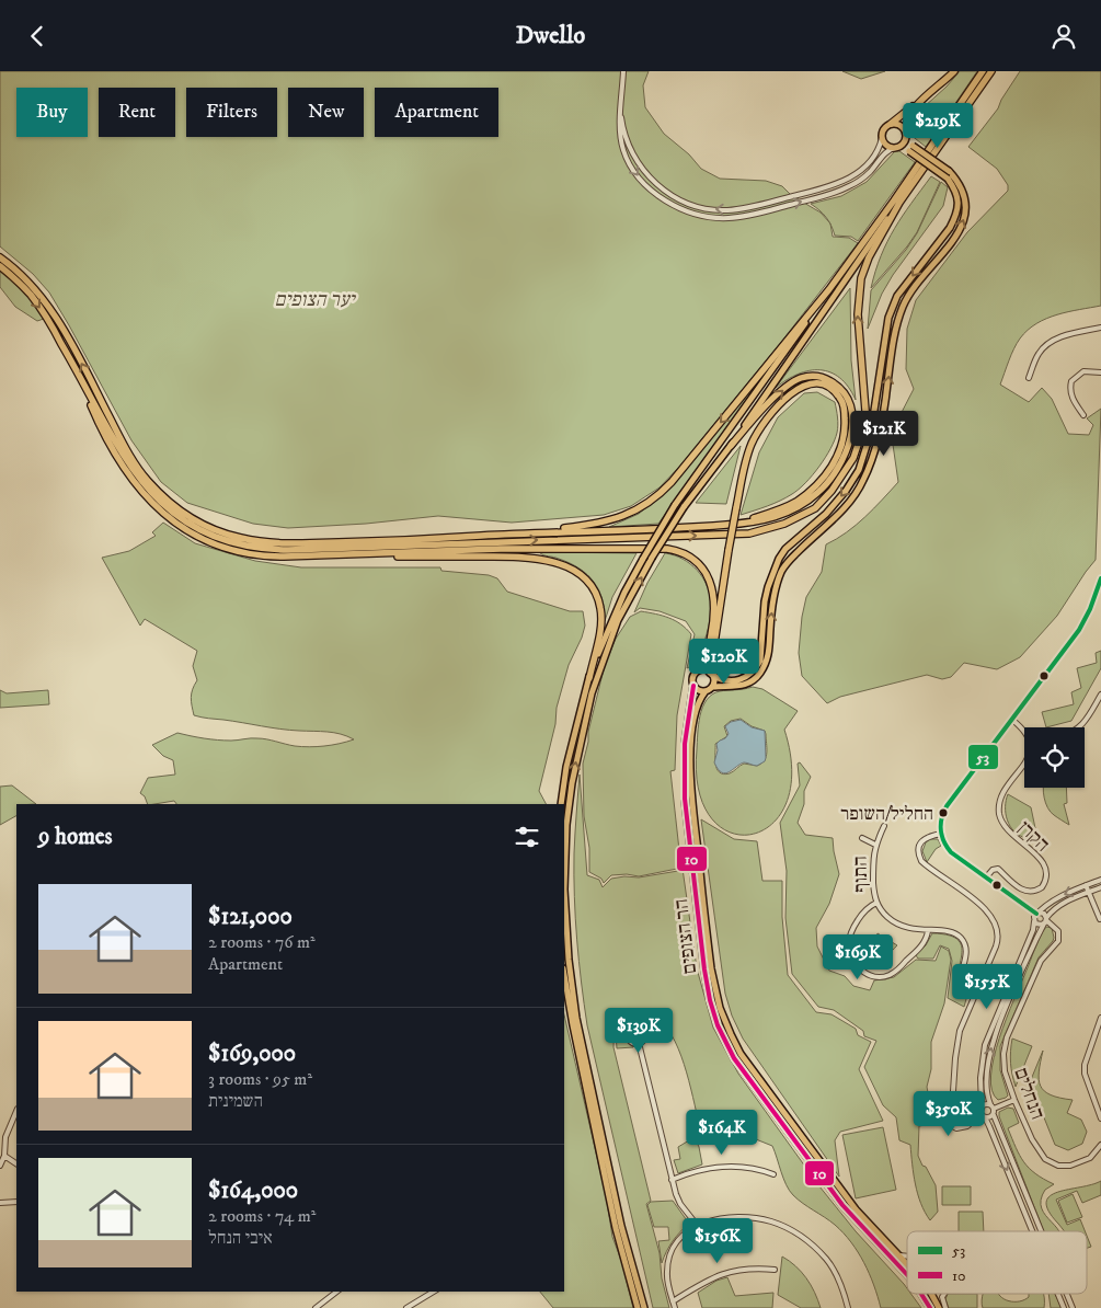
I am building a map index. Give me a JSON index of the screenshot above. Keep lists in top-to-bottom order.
{
  "streets": {
    "main road": ["הר הצופים"],
    "street": ["הקרן", "התוף", "הנחלים"]
  },
  "parks": ["יער הצופים"],
  "places": ["החליל/השופר"],
  "lines": ["transit line 53", "transit line 10"],
  "legend": ["53", "10"],
  "page": {
    "header": "Dwello",
    "chip": [
      "Buy",
      "Rent",
      "Filters",
      "New",
      "Apartment"
    ],
    "price": [
      "$219K",
      "$121K",
      "$120K",
      "$169K",
      "$155K",
      "$139K",
      "$350K",
      "$164K",
      "$156K"
    ],
    "heading": "9 homes",
    "list": [
      {
        "name": "$121,000",
        "note": "2 rooms · 76 m² · Apartment"
      },
      {
        "name": "$169,000",
        "note": "3 rooms · 95 m² · השמינית"
      },
      {
        "name": "$164,000",
        "note": "2 rooms · 74 m² · איבי הנחל"
      }
    ]
  }
}
